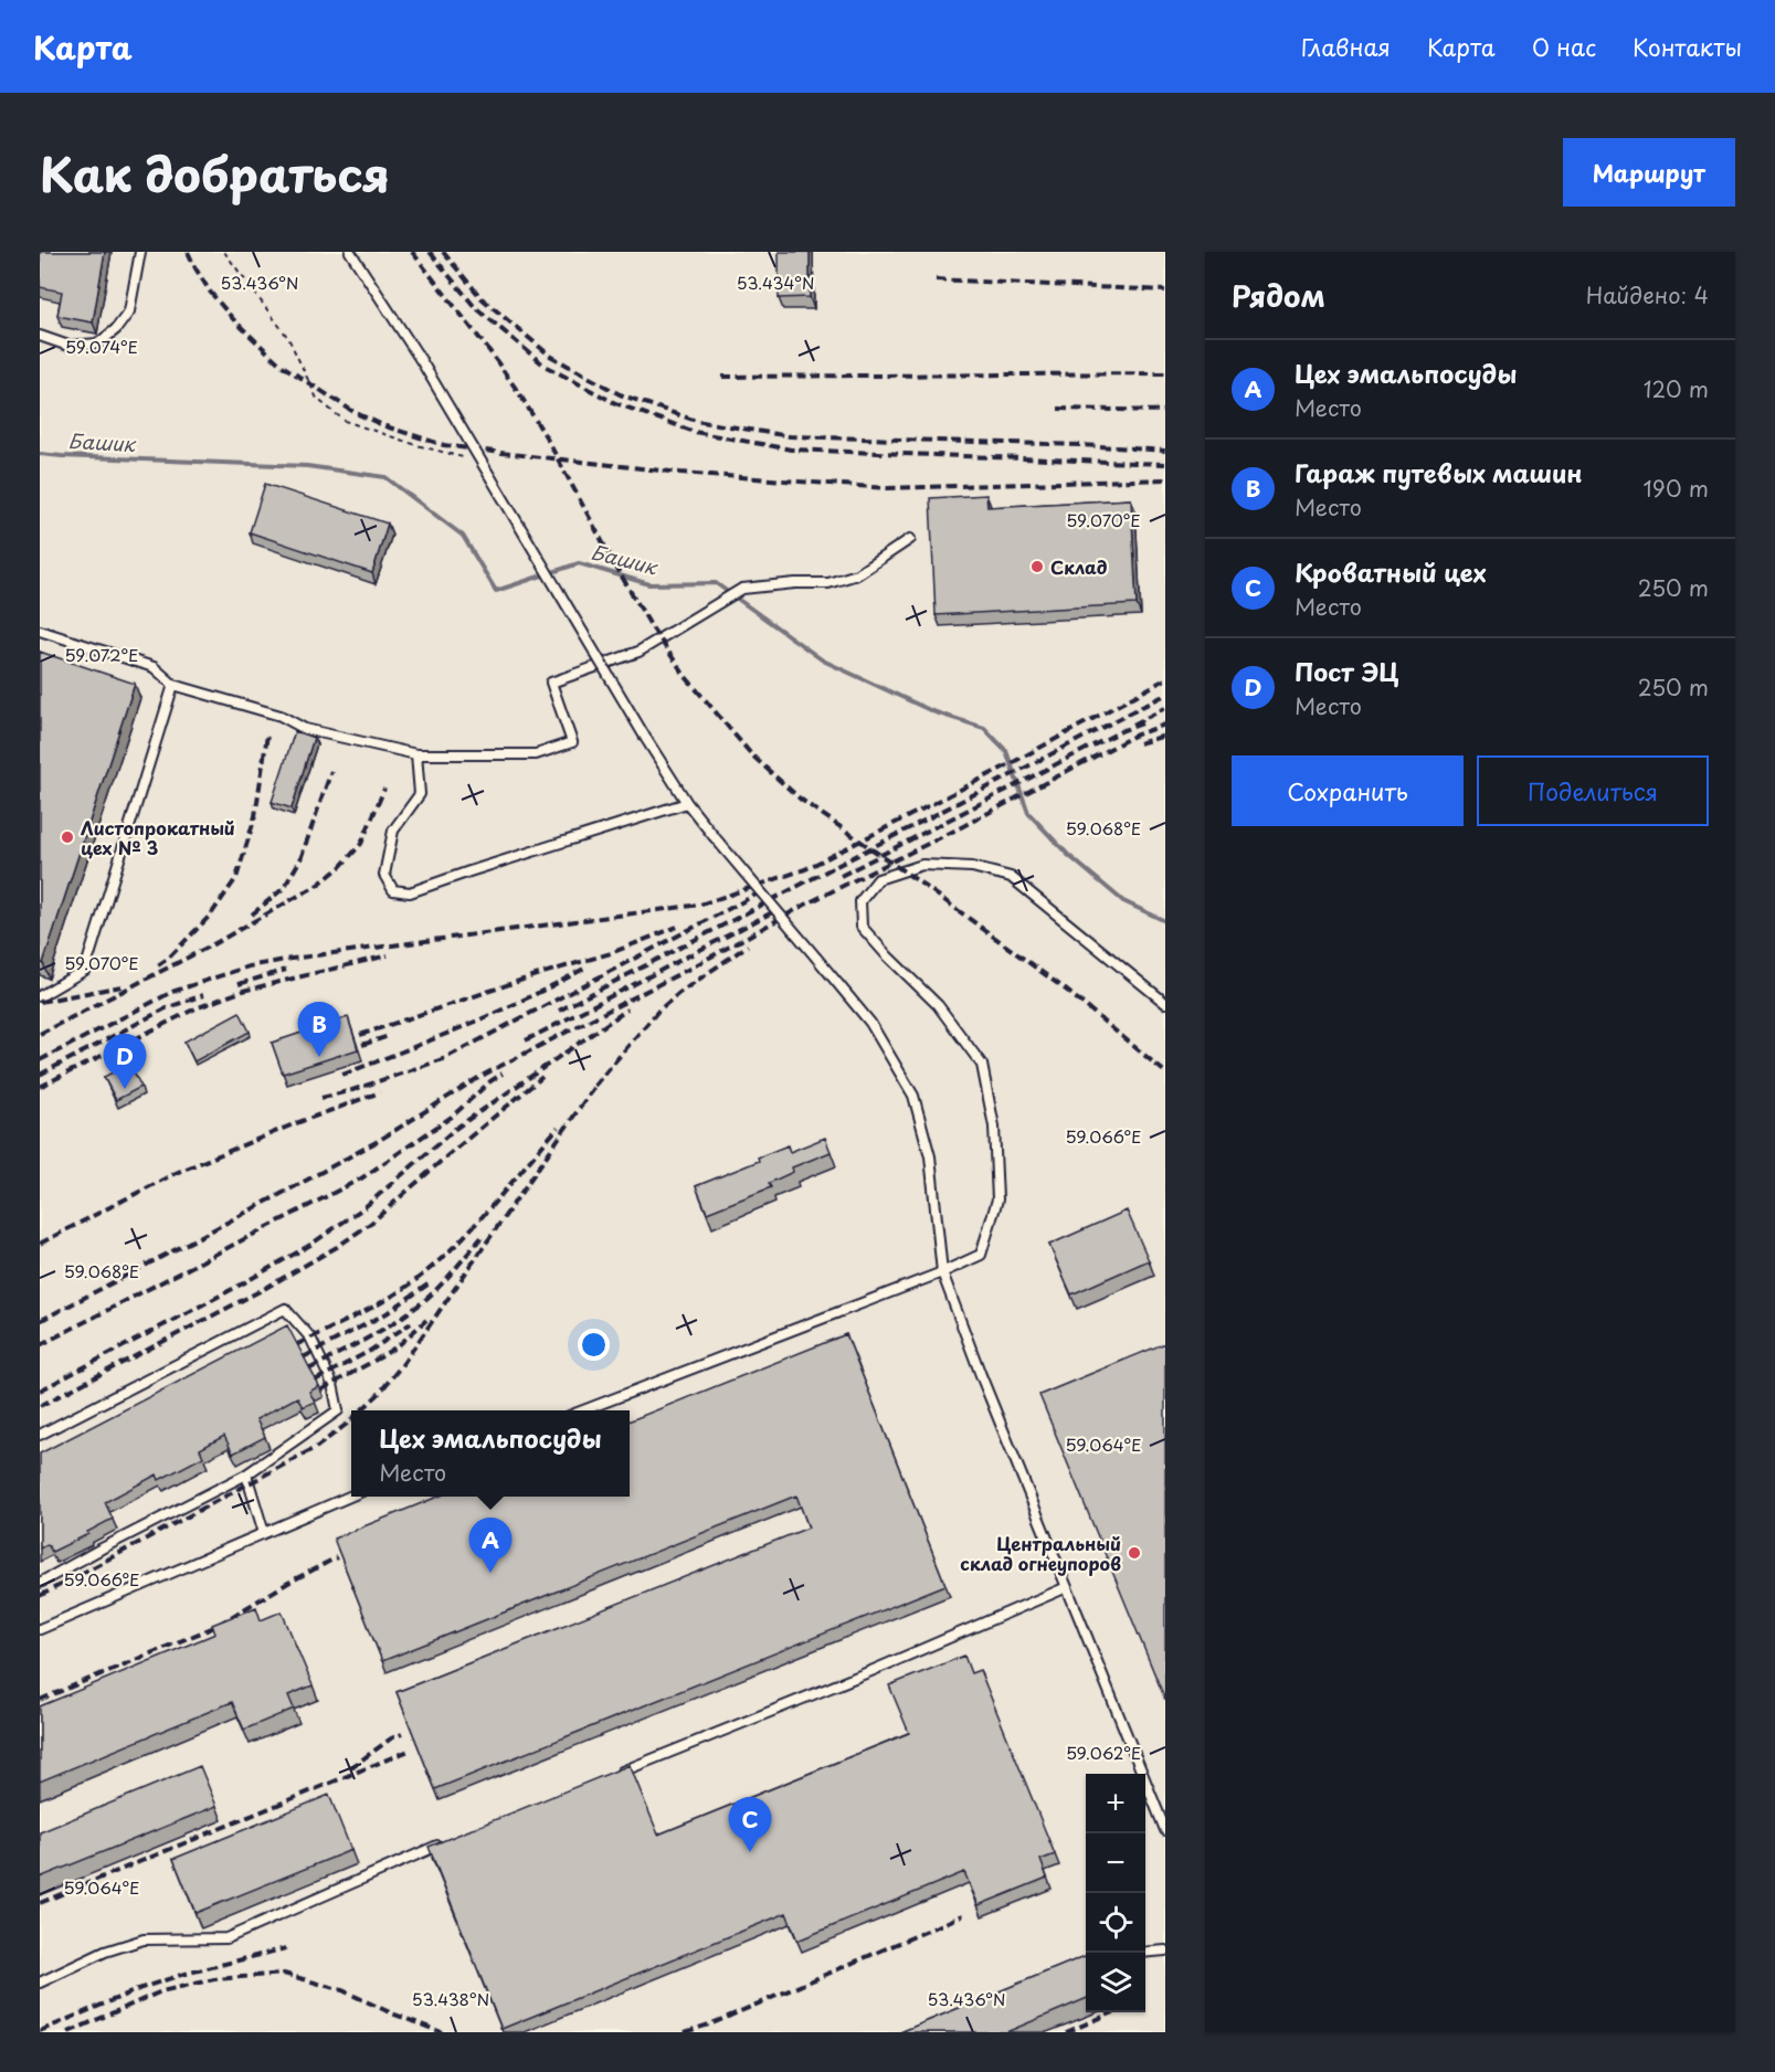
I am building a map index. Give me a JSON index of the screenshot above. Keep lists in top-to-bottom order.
{
  "water": ["Башик"],
  "places": ["Склад", "Листопрокатный цех № 3", "Центральный склад огнеупоров"],
  "page": {
    "header": "Карта",
    "nav": [
      "Главная",
      "Карта",
      "О нас",
      "Контакты"
    ],
    "title": "Как добраться",
    "buttons": [
      "Маршрут",
      ["Сохранить", "Поделиться"]
    ],
    "heading": ["Рядом", "Найдено: 4"],
    "list": [
      {
        "mark": "A",
        "name": "Цех эмальпосуды",
        "note": "Место",
        "value": "120 m"
      },
      {
        "mark": "B",
        "name": "Гараж путевых машин",
        "note": "Место",
        "value": "190 m"
      },
      {
        "mark": "C",
        "name": "Кроватный цех",
        "note": "Место",
        "value": "250 m"
      },
      {
        "mark": "D",
        "name": "Поcт ЭЦ",
        "note": "Место",
        "value": "250 m"
      }
    ],
    "pins": [
      "B",
      "D",
      "A",
      "C"
    ],
    "popup": ["Цех эмальпосуды", "Место"],
    "map_buttons": ["+", "−"]
  },
  "coordinates": [
    "53.436°N",
    "53.434°N",
    "59.074°E",
    "59.070°E",
    "59.072°E",
    "59.068°E",
    "59.066°E",
    "59.064°E",
    "59.062°E",
    "53.438°N"
  ]
}
